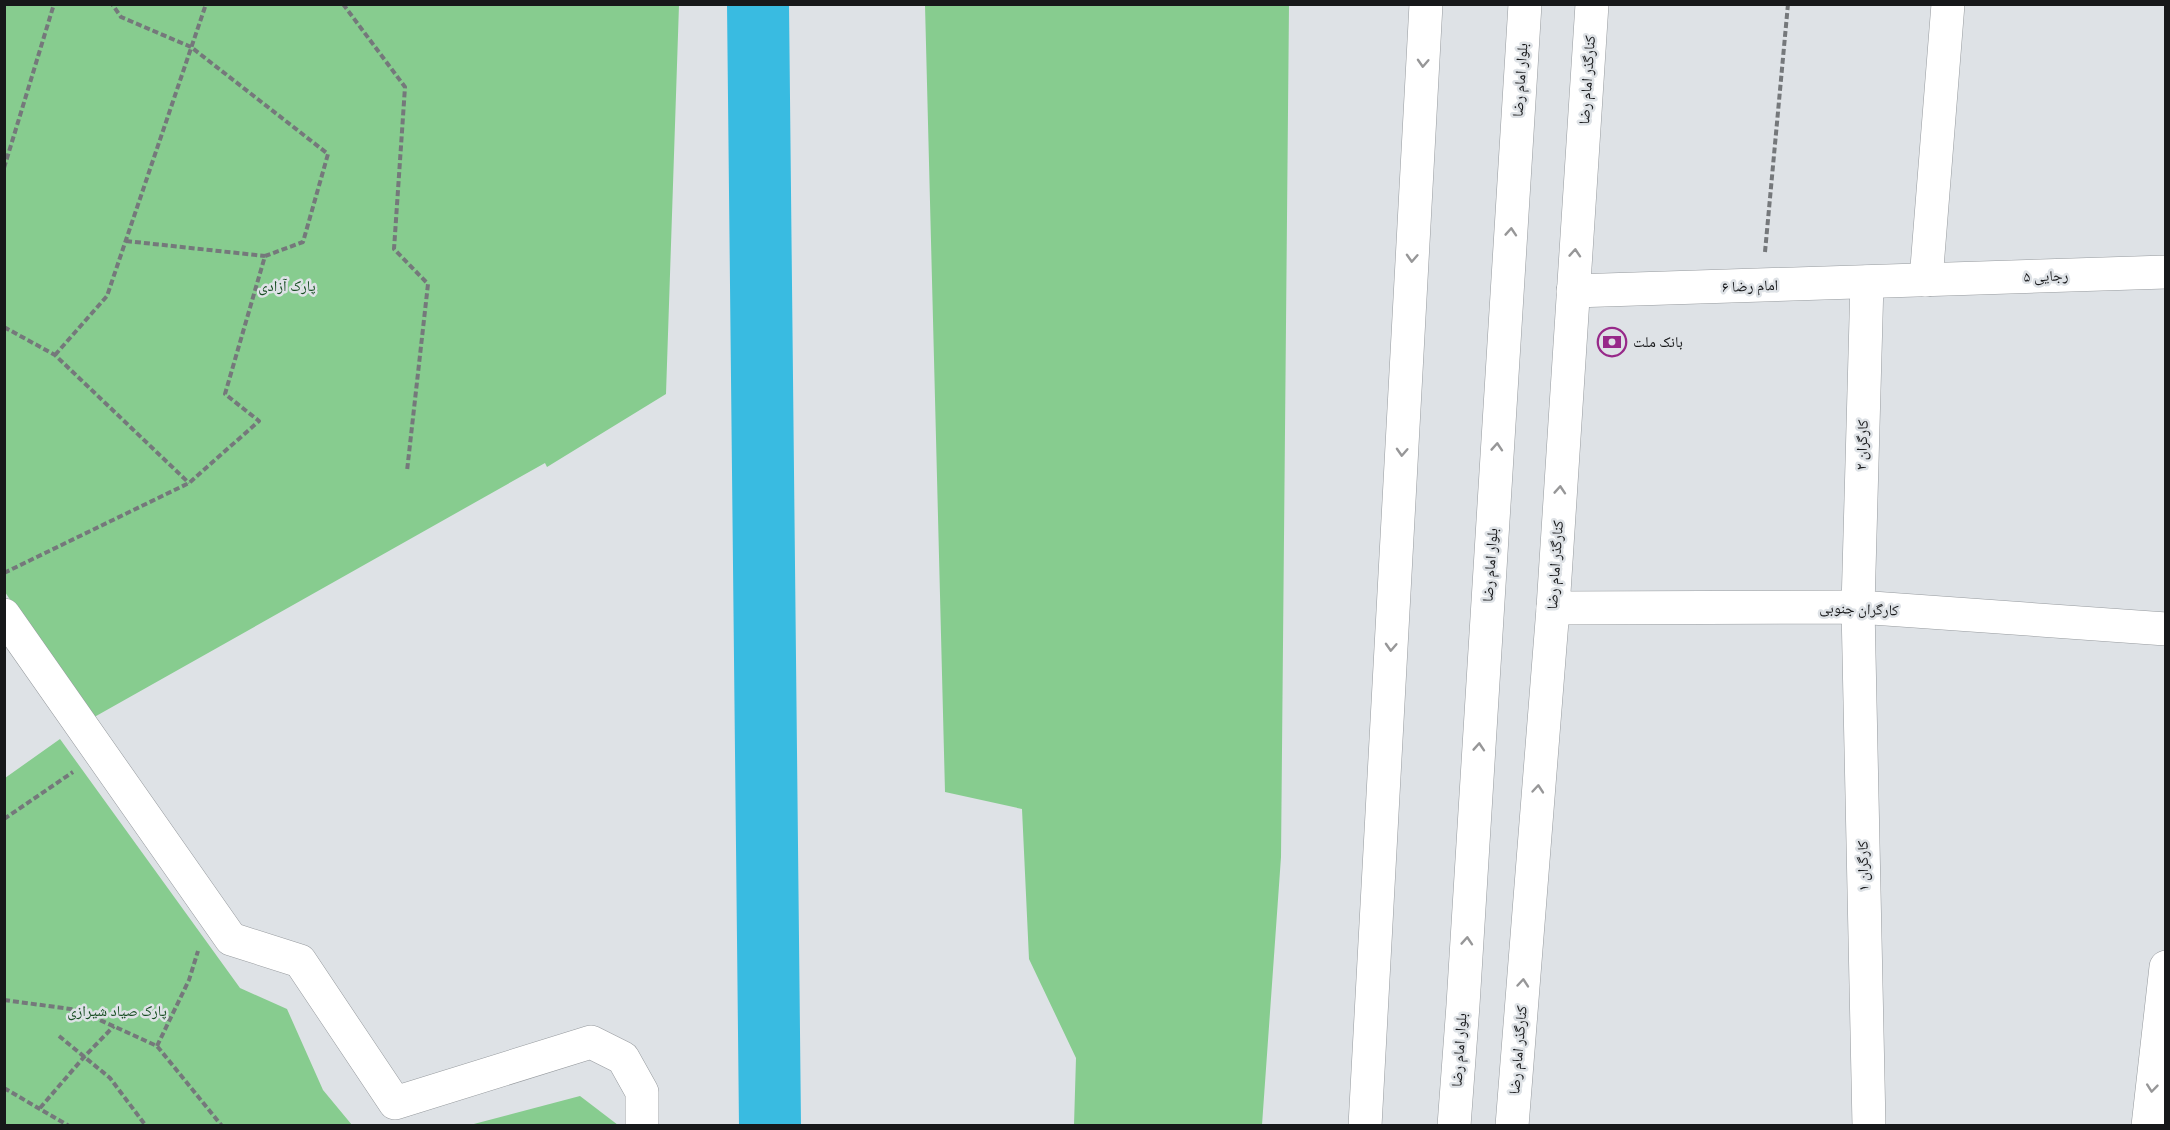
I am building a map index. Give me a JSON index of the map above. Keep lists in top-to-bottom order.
{
  "streets": {
    "street": [
      "بلوار امام رضا",
      "کنارگذر امام رضا",
      "رجایی ۵",
      "امام رضا ۶",
      "کارگران ۲",
      "کارگران جنوبی",
      "کارگران ۱"
    ]
  },
  "crossings": [
    ["کنارگذر امام رضا", "امام رضا ۶"],
    ["کنارگذر امام رضا", "کارگران جنوبی"],
    ["رجایی ۵", "امام رضا ۶"],
    ["امام رضا ۶", "کارگران ۲"],
    ["کارگران ۲", "کارگران جنوبی"],
    ["کارگران ۲", "کارگران ۱"],
    ["کارگران جنوبی", "کارگران ۱"]
  ],
  "parks": ["پارک آزادی", "پارک صیاد شیرازی"],
  "places": {
    "bank": ["بانک ملت"]
  }
}
